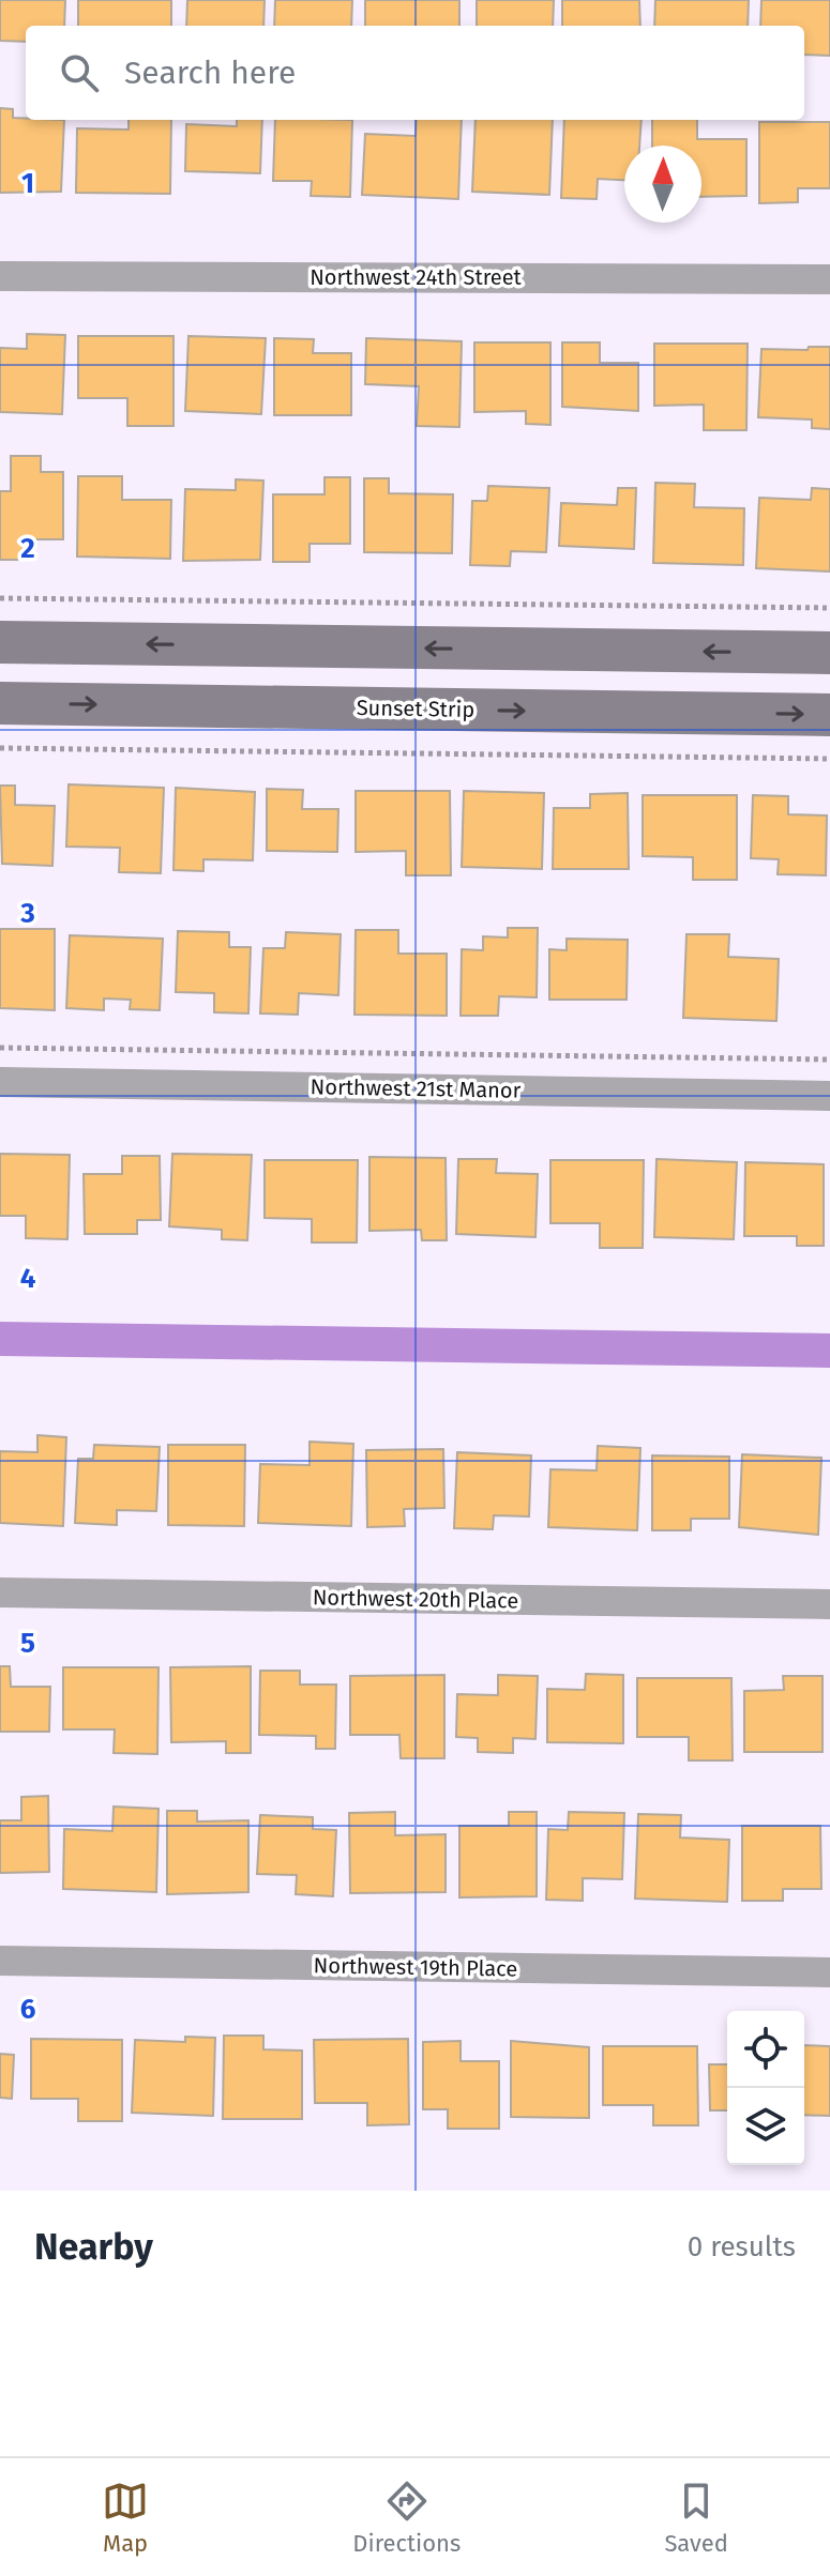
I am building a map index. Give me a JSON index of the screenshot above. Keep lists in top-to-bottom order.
{
  "streets": {
    "street": [
      "Northwest 24th Street",
      "Sunset Strip",
      "Northwest 21st Manor",
      "Northwest 20th Place",
      "Northwest 19th Place"
    ]
  },
  "north": "top",
  "page": {
    "search": "Search here",
    "heading": ["Nearby", "0 results"],
    "nav": ["Map", "Directions", "Saved"]
  },
  "grid": {
    "rows": [
      "1",
      "2",
      "3",
      "4",
      "5",
      "6"
    ]
  }
}
